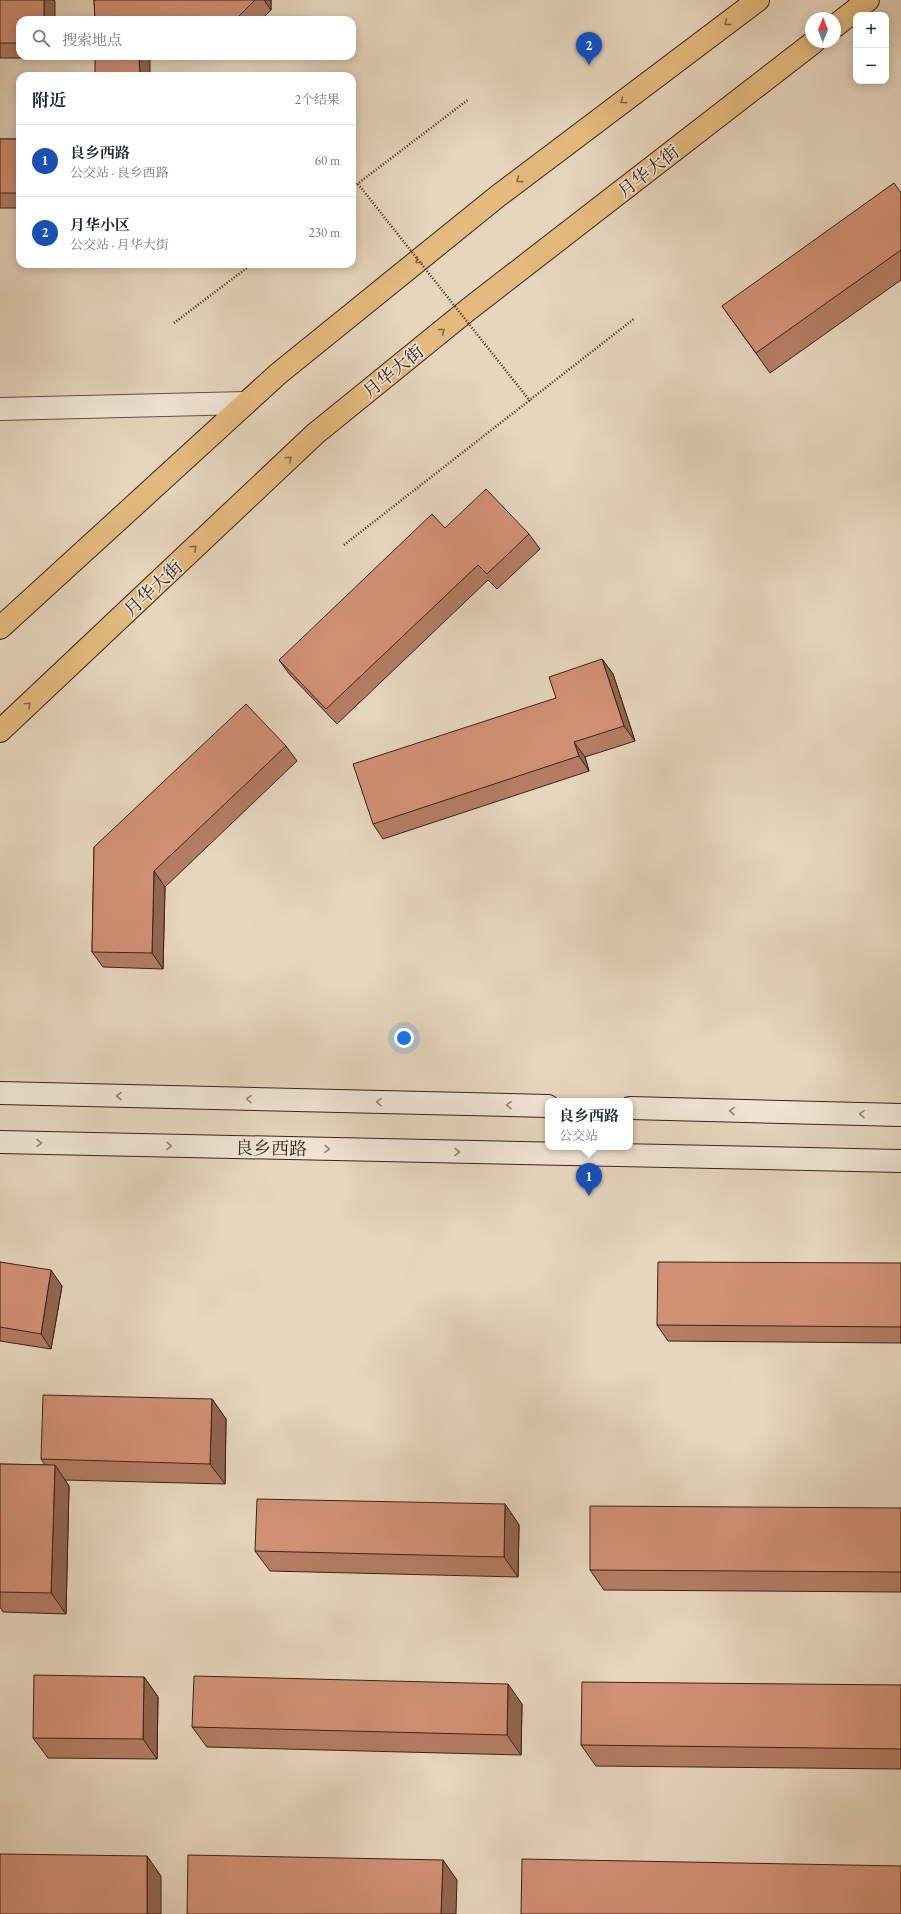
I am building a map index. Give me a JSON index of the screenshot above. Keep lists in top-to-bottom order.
{
  "streets": {
    "main road": ["月华大街", "良乡西路"]
  },
  "north": "top",
  "page": {
    "map_buttons": ["+", "−"],
    "search": "搜索地点",
    "pins": ["2", "1"],
    "heading": ["附近", "2个结果"],
    "list": [
      {
        "mark": "1",
        "name": "良乡西路",
        "note": "公交站 · 良乡西路",
        "value": "60 m"
      },
      {
        "mark": "2",
        "name": "月华小区",
        "note": "公交站 · 月华大街",
        "value": "230 m"
      }
    ],
    "popup": ["良乡西路", "公交站"]
  }
}
